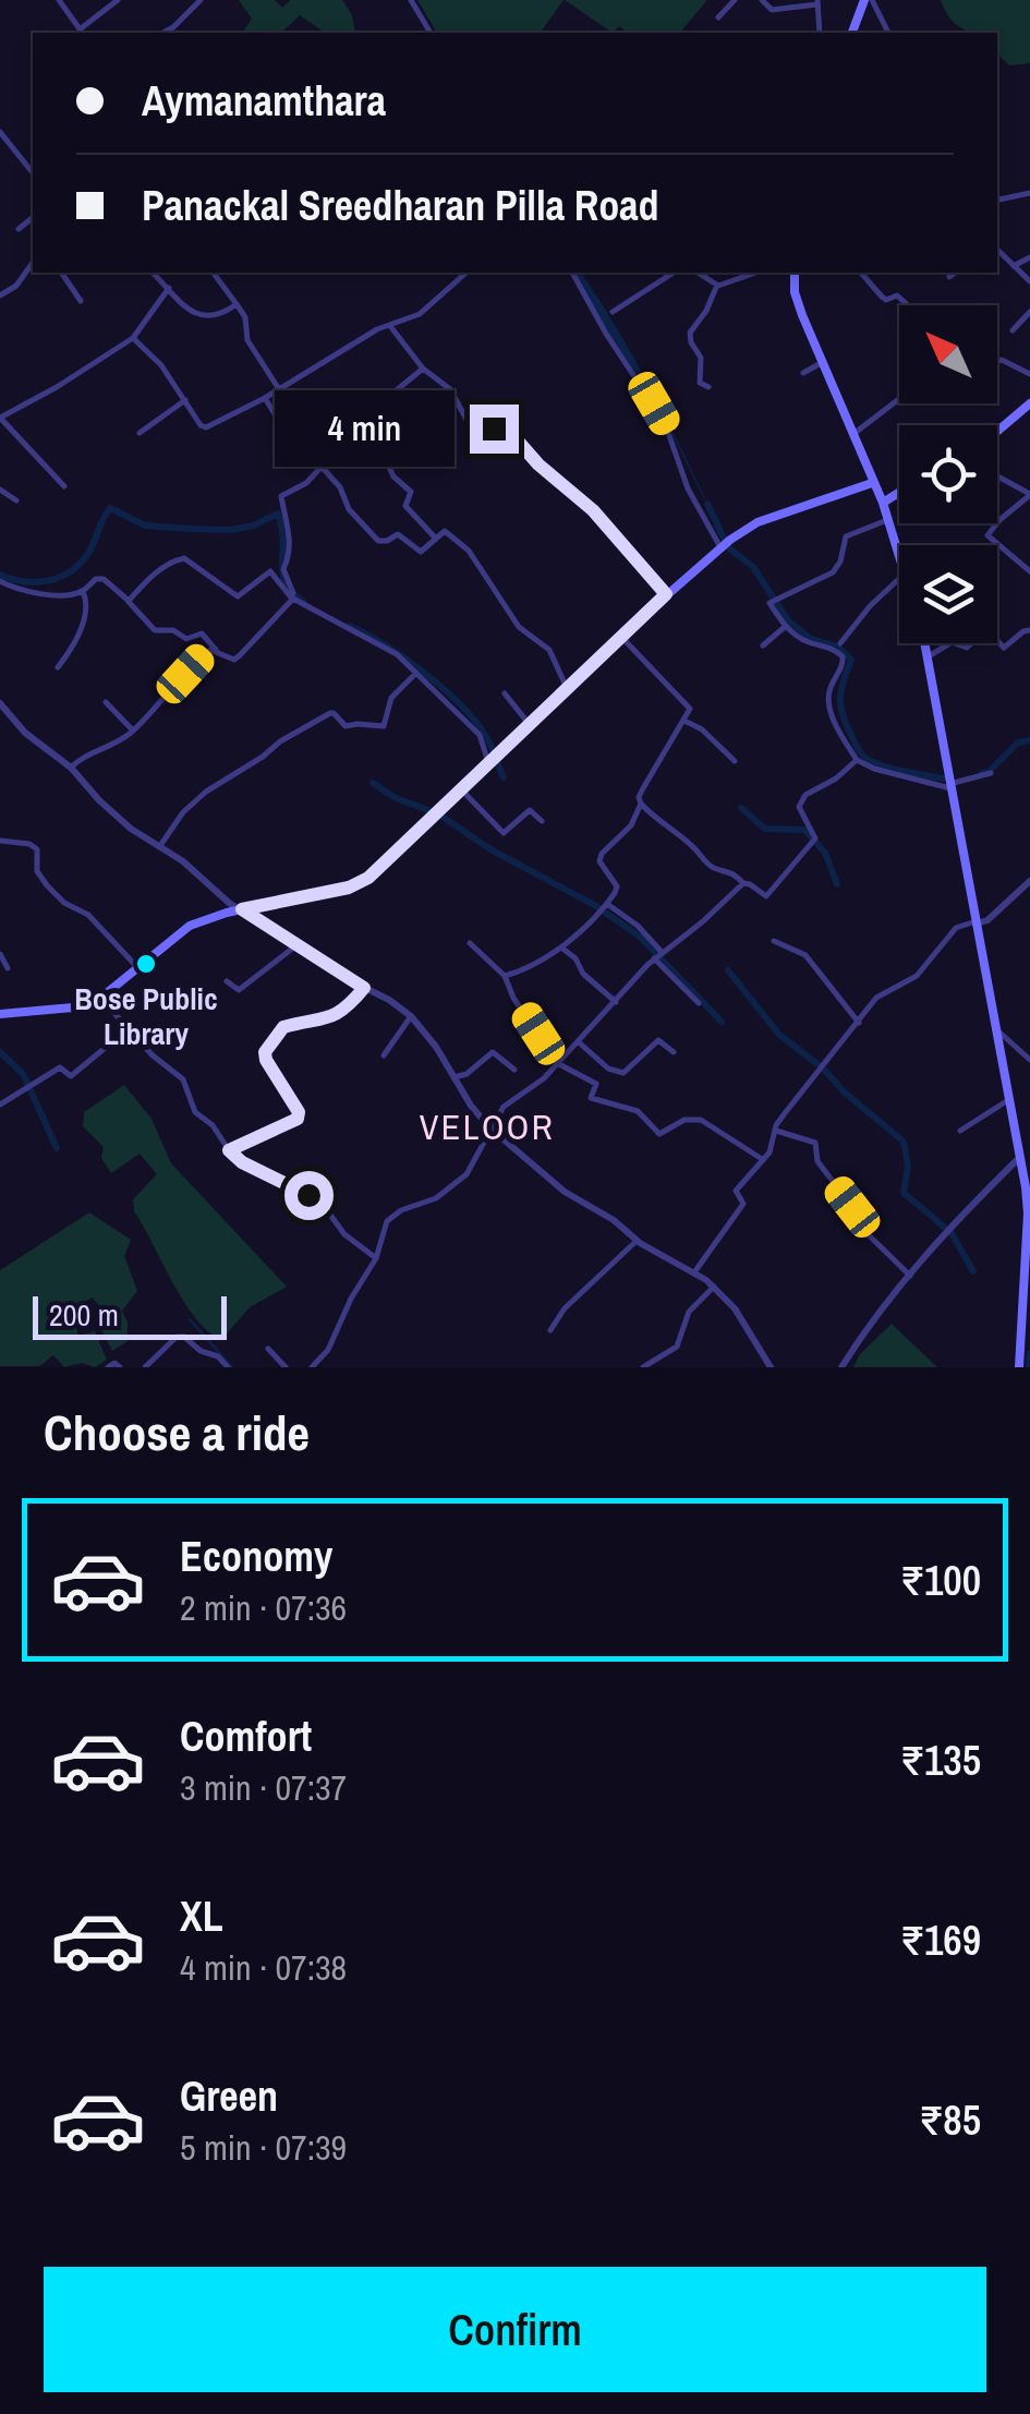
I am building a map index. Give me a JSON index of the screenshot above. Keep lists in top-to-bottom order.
{
  "districts": ["VELOOR"],
  "places": ["Bose Public Library"],
  "scale_bar": "200 m",
  "north": "top left",
  "page": {
    "banner": ["Aymanamthara", "Panackal Sreedharan Pilla Road"],
    "bubble": "4 min",
    "scale": "200 m",
    "heading": "Choose a ride",
    "list": [
      {
        "name": "Economy",
        "note": "2 min · 07:36",
        "value": "₹100"
      },
      {
        "name": "Comfort",
        "note": "3 min · 07:37",
        "value": "₹135"
      },
      {
        "name": "XL",
        "note": "4 min · 07:38",
        "value": "₹169"
      },
      {
        "name": "Green",
        "note": "5 min · 07:39",
        "value": "₹85"
      }
    ],
    "buttons": "Confirm"
  }
}
